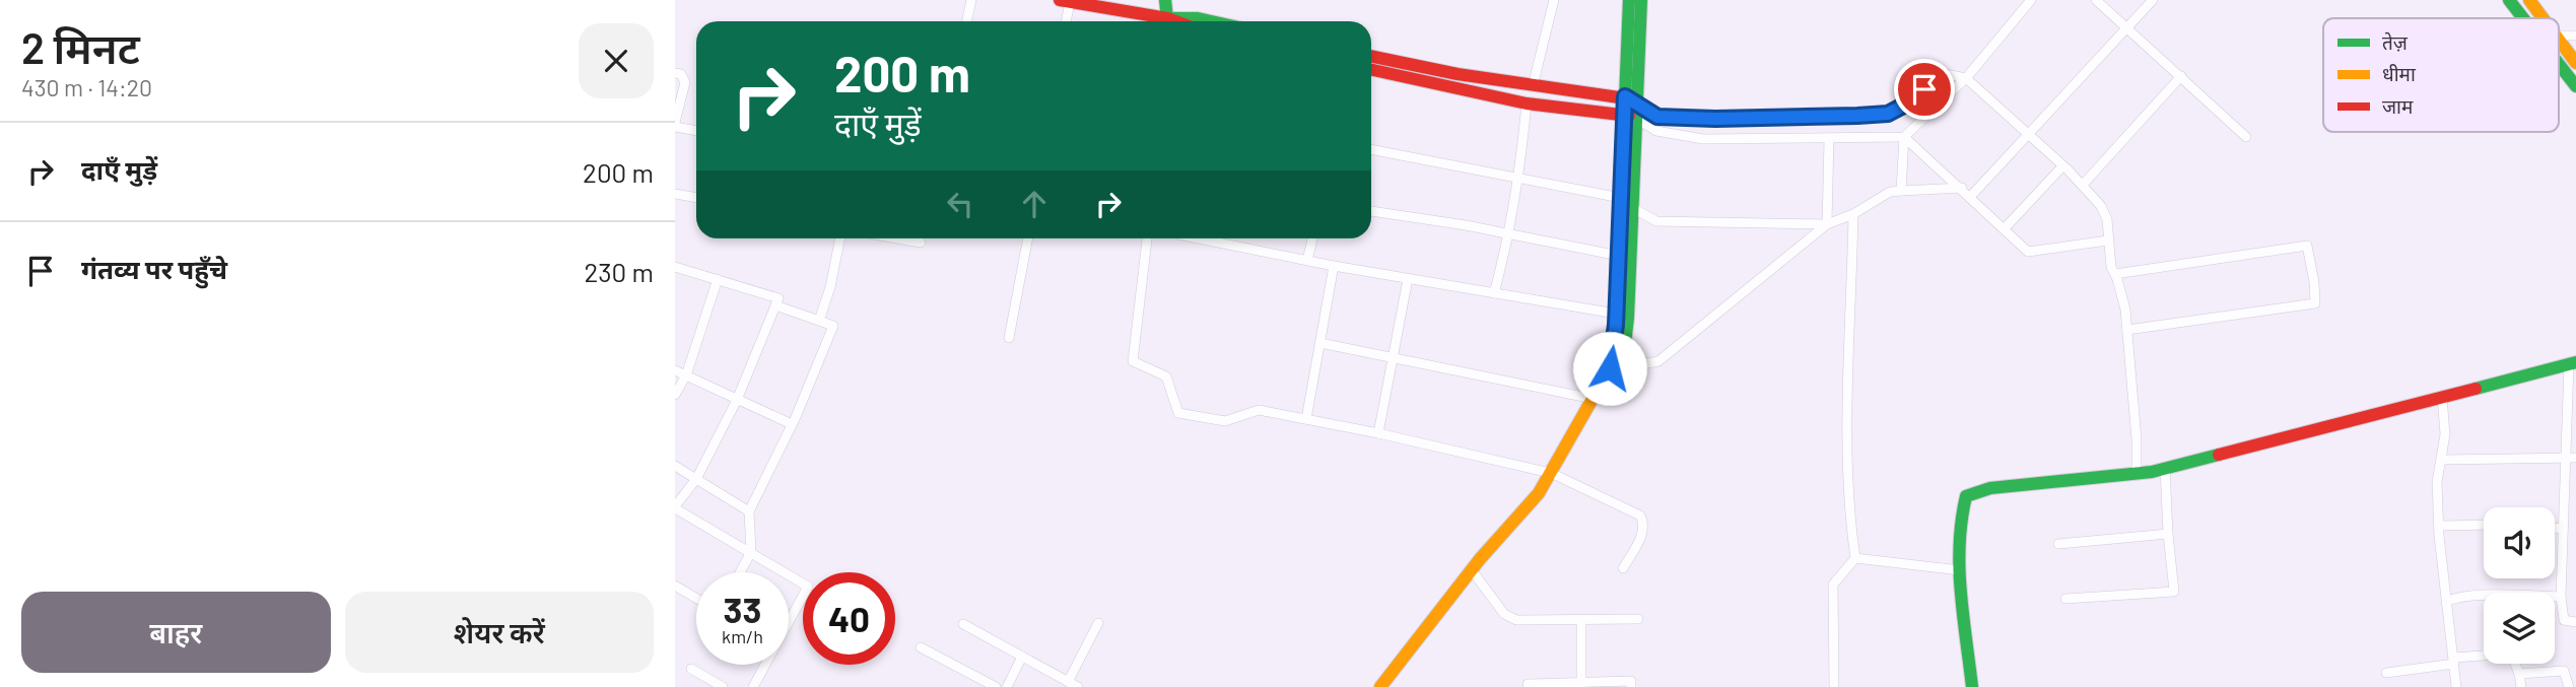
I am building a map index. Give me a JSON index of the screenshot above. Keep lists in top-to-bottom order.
{
  "legend": ["तेज़", "धीमा", "जाम"],
  "page": {
    "heading": ["2 मिनट", "430 m · 14:20"],
    "turn": ["200 m", "दाएँ मुड़ें"],
    "list": [
      {
        "name": "दाएँ मुड़ें",
        "value": "200 m"
      },
      {
        "name": "गंतव्य पर पहुँचे",
        "value": "230 m"
      }
    ],
    "speed": "33 km/h",
    "limit": "40",
    "buttons": ["बाहर", "शेयर करें"]
  }
}
